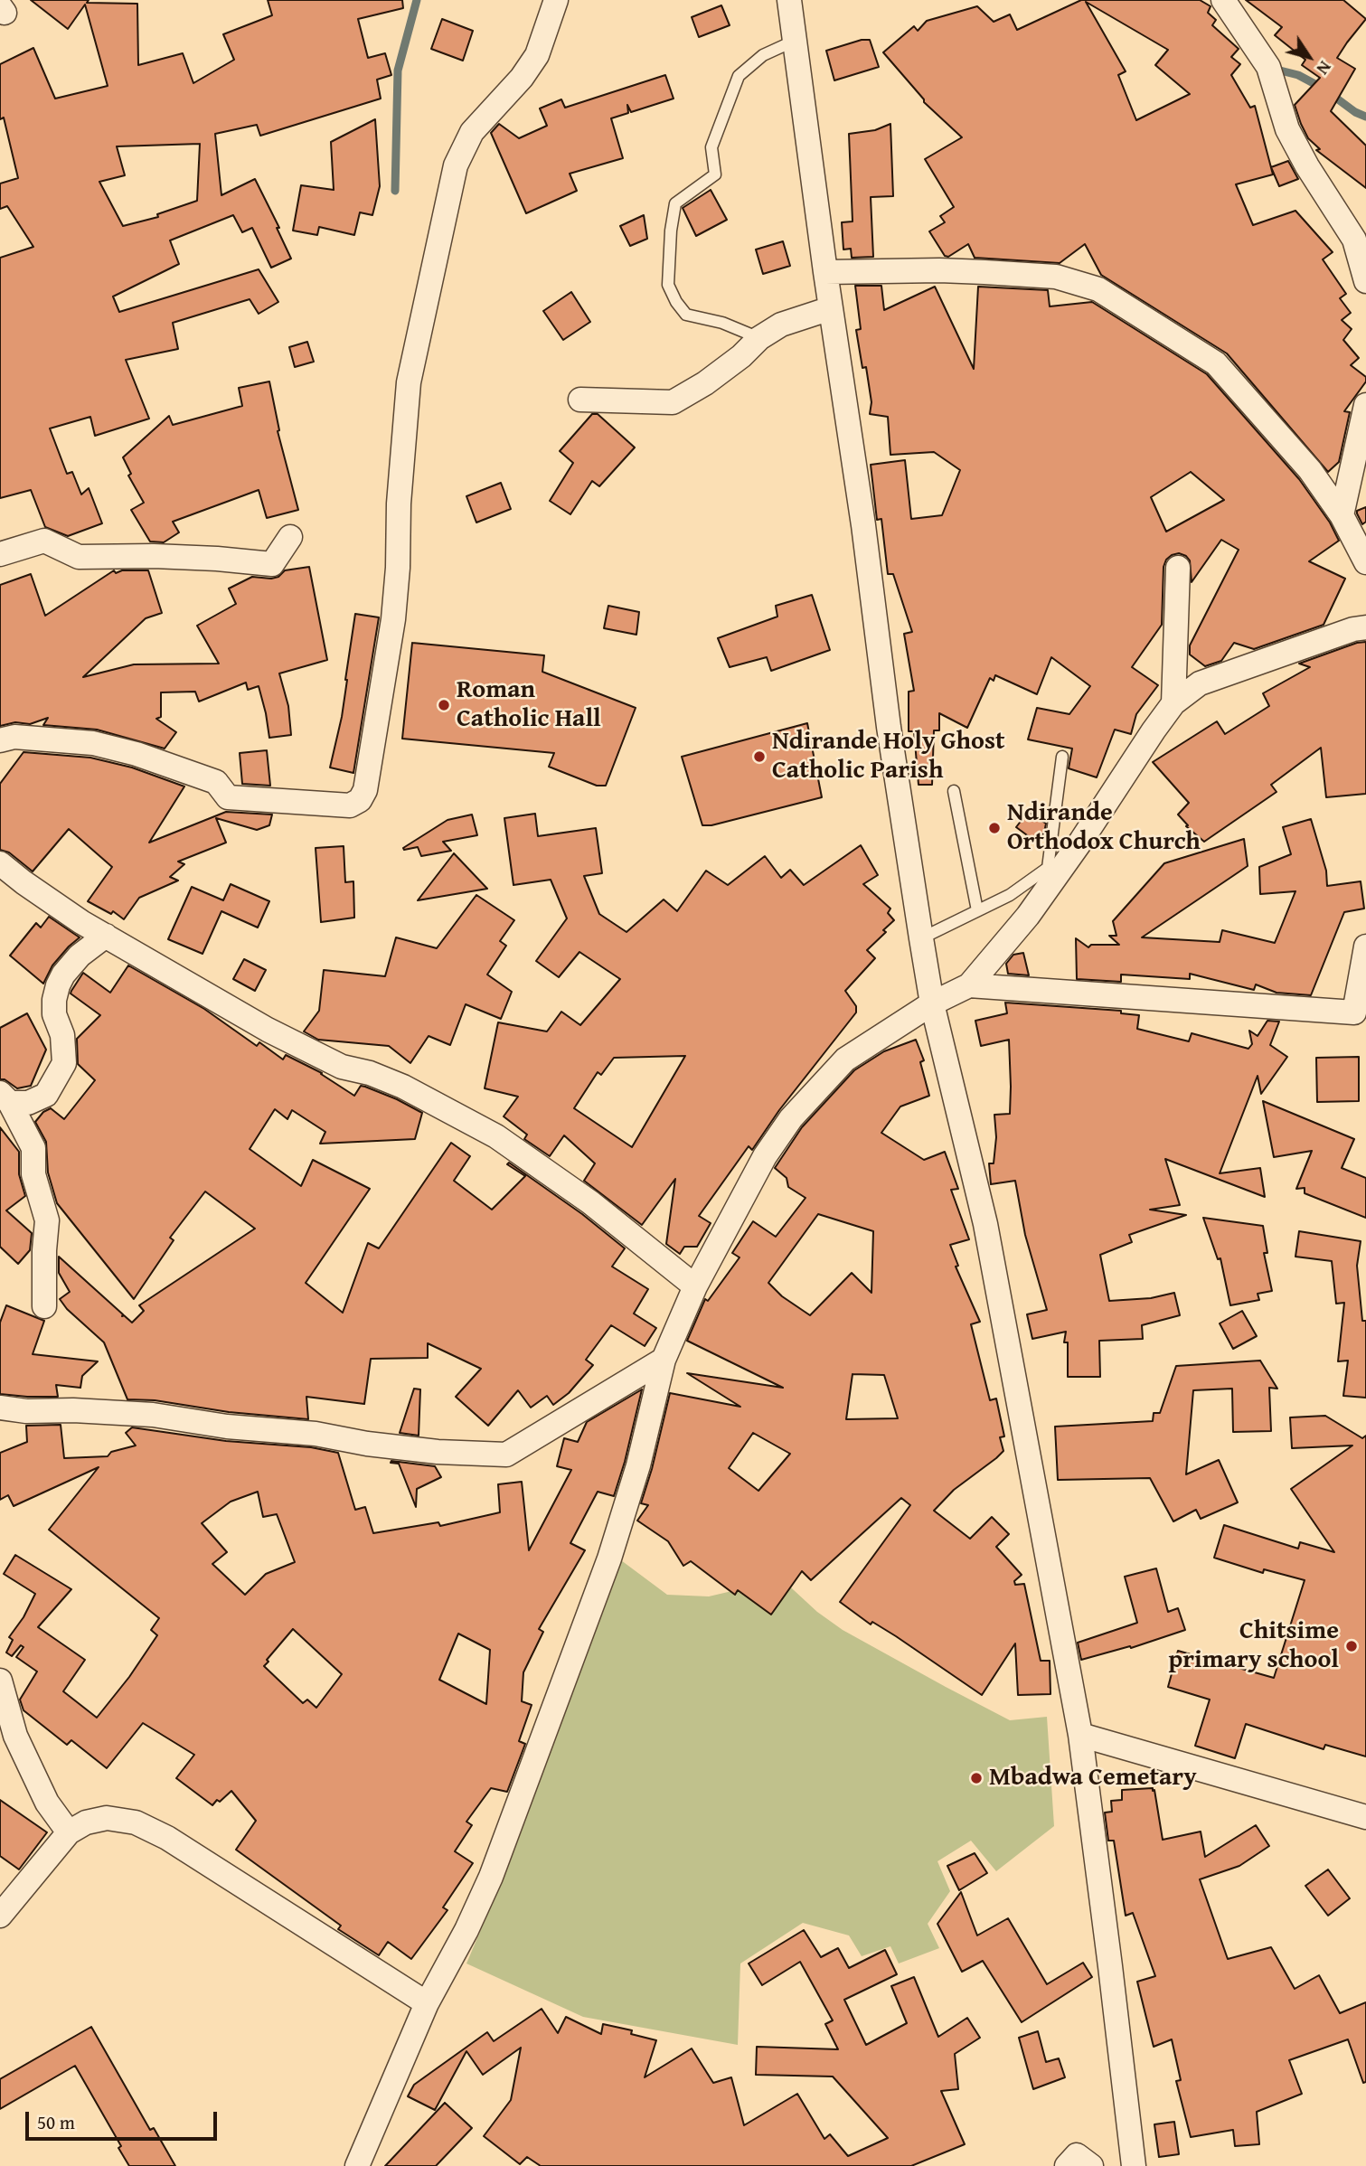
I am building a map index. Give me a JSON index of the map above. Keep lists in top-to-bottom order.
{
  "places": [
    "Roman Catholic Hall",
    "Ndirande Holy Ghost Catholic Parish",
    "Ndirande Orthodox Church",
    "Chitsime primary school",
    "Mbadwa Cemetary"
  ],
  "scale_bar": "50 m",
  "north": "bottom right"
}
